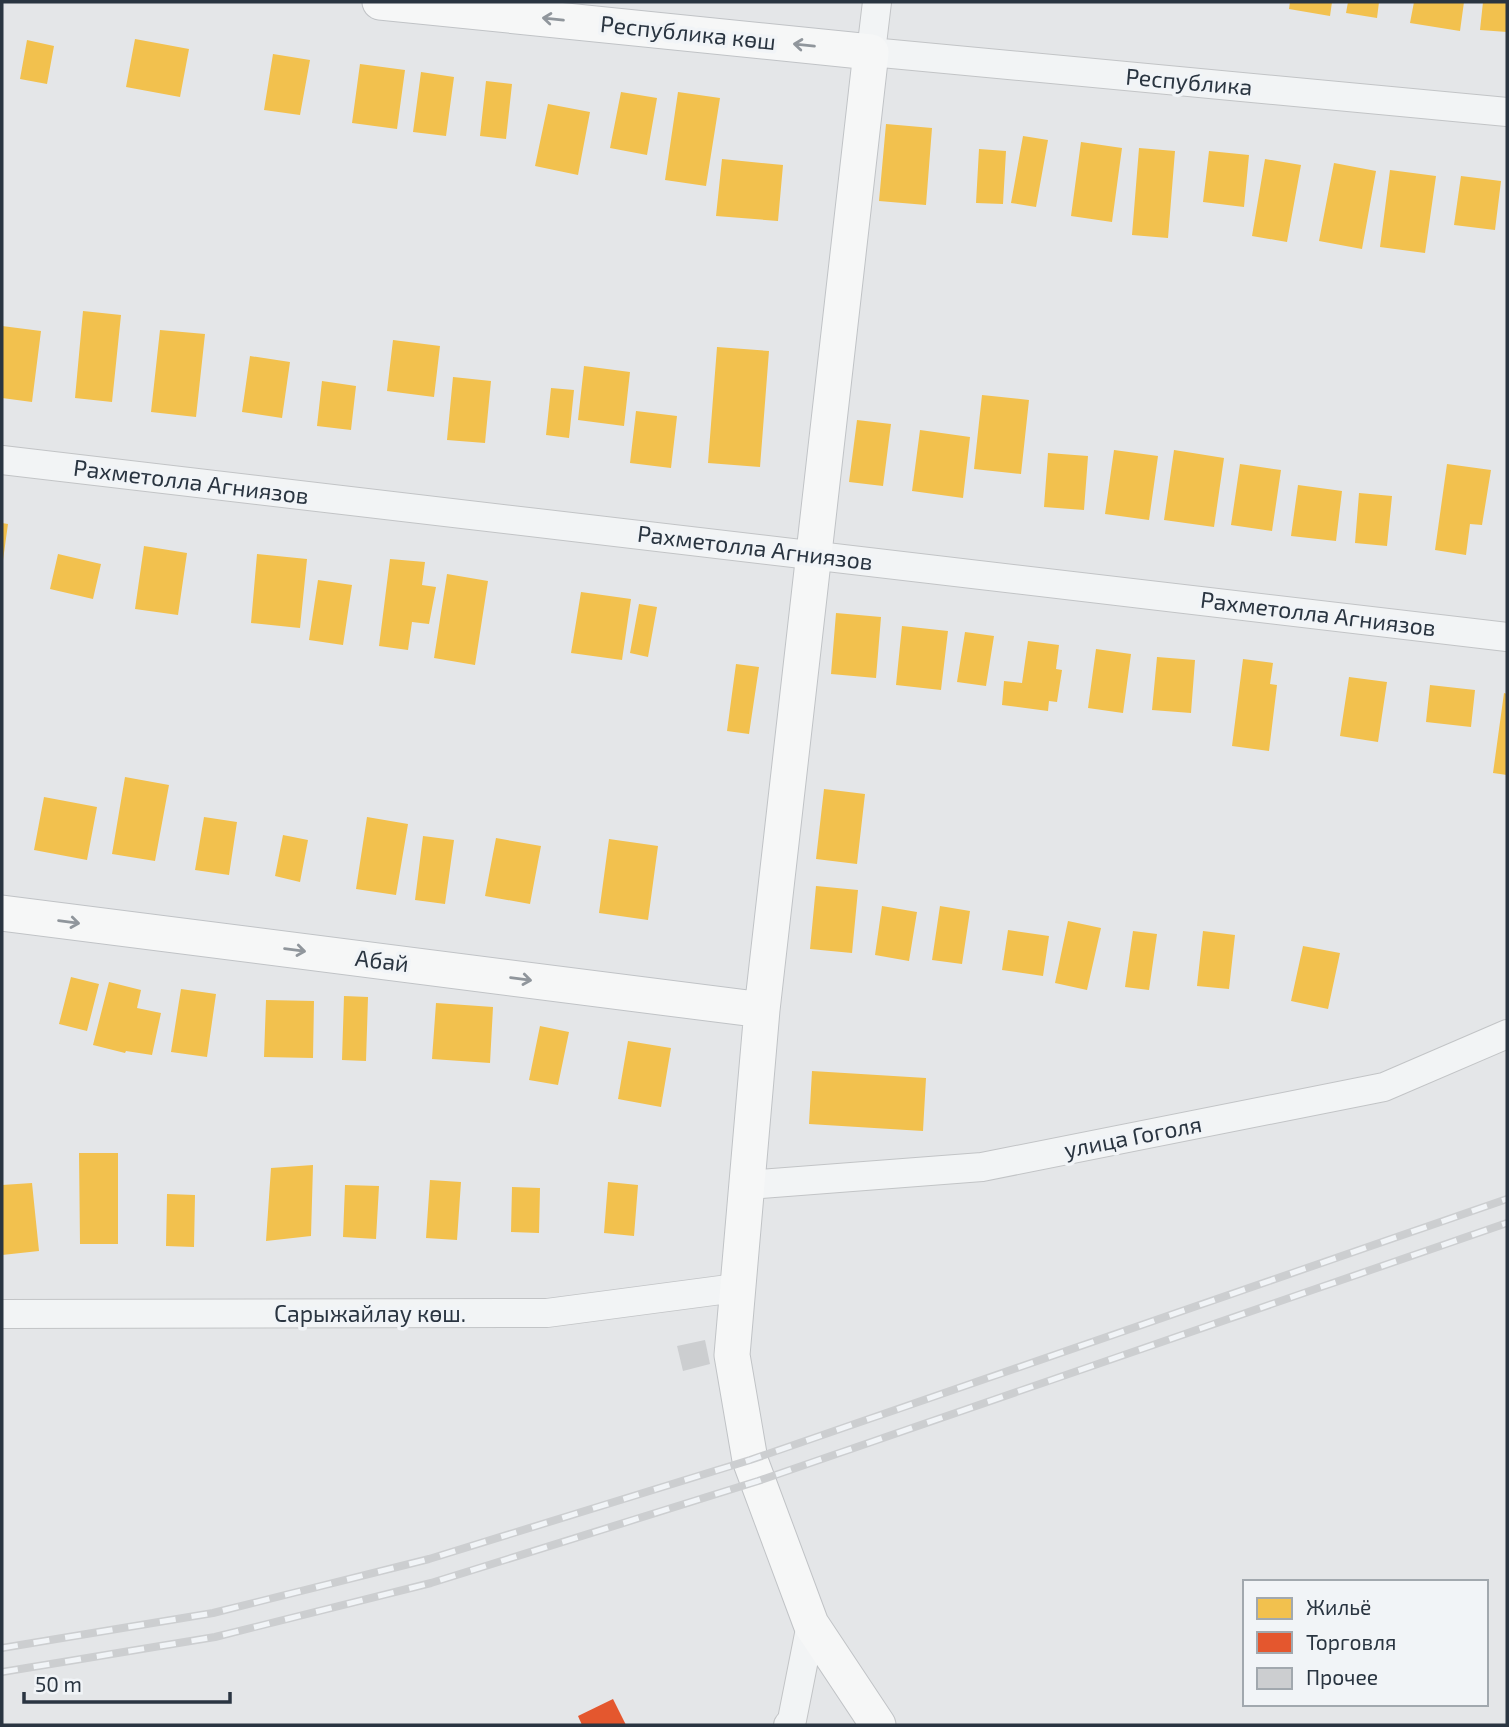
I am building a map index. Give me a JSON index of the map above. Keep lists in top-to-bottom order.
{
  "streets": {
    "main road": ["Республика көш", "Абай"],
    "street": [
      "Республика",
      "Рахметолла Агниязов",
      "улица Гоголя",
      "Сарыжайлау көш."
    ]
  },
  "crossings": [
    ["Республика көш", "Республика"]
  ],
  "one_way": ["Республика көш", "Абай"],
  "legend": ["Жильё", "Торговля", "Прочее"],
  "scale_bar": "50 m"
}
